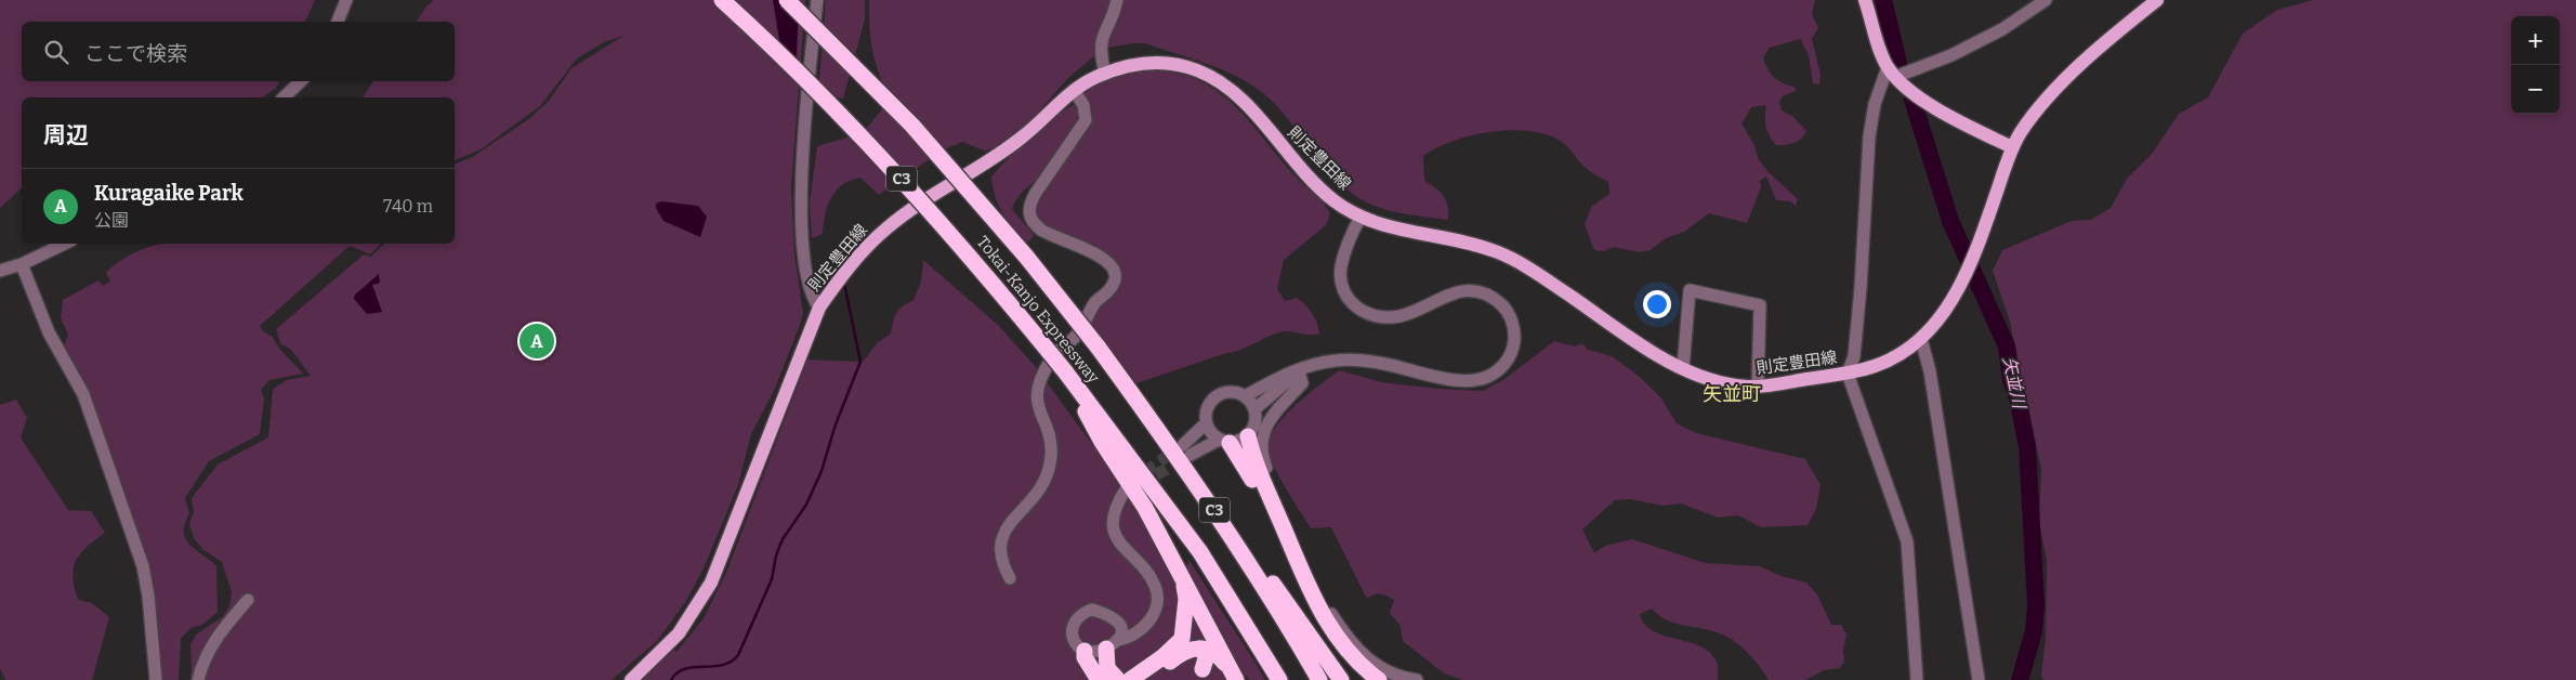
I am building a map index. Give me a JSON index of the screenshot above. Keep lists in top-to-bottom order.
{
  "streets": {
    "highway": ["C3", "Tokai-Kanjo Expressway"],
    "main road": ["則定豊田線"]
  },
  "districts": ["矢並町"],
  "water": ["矢並川"],
  "page": {
    "map_buttons": ["+", "−"],
    "search": "ここで検索",
    "heading": "周辺",
    "list": [
      {
        "mark": "A",
        "name": "Kuragaike Park",
        "note": "公園",
        "value": "740 m"
      }
    ],
    "pins": "A"
  }
}
